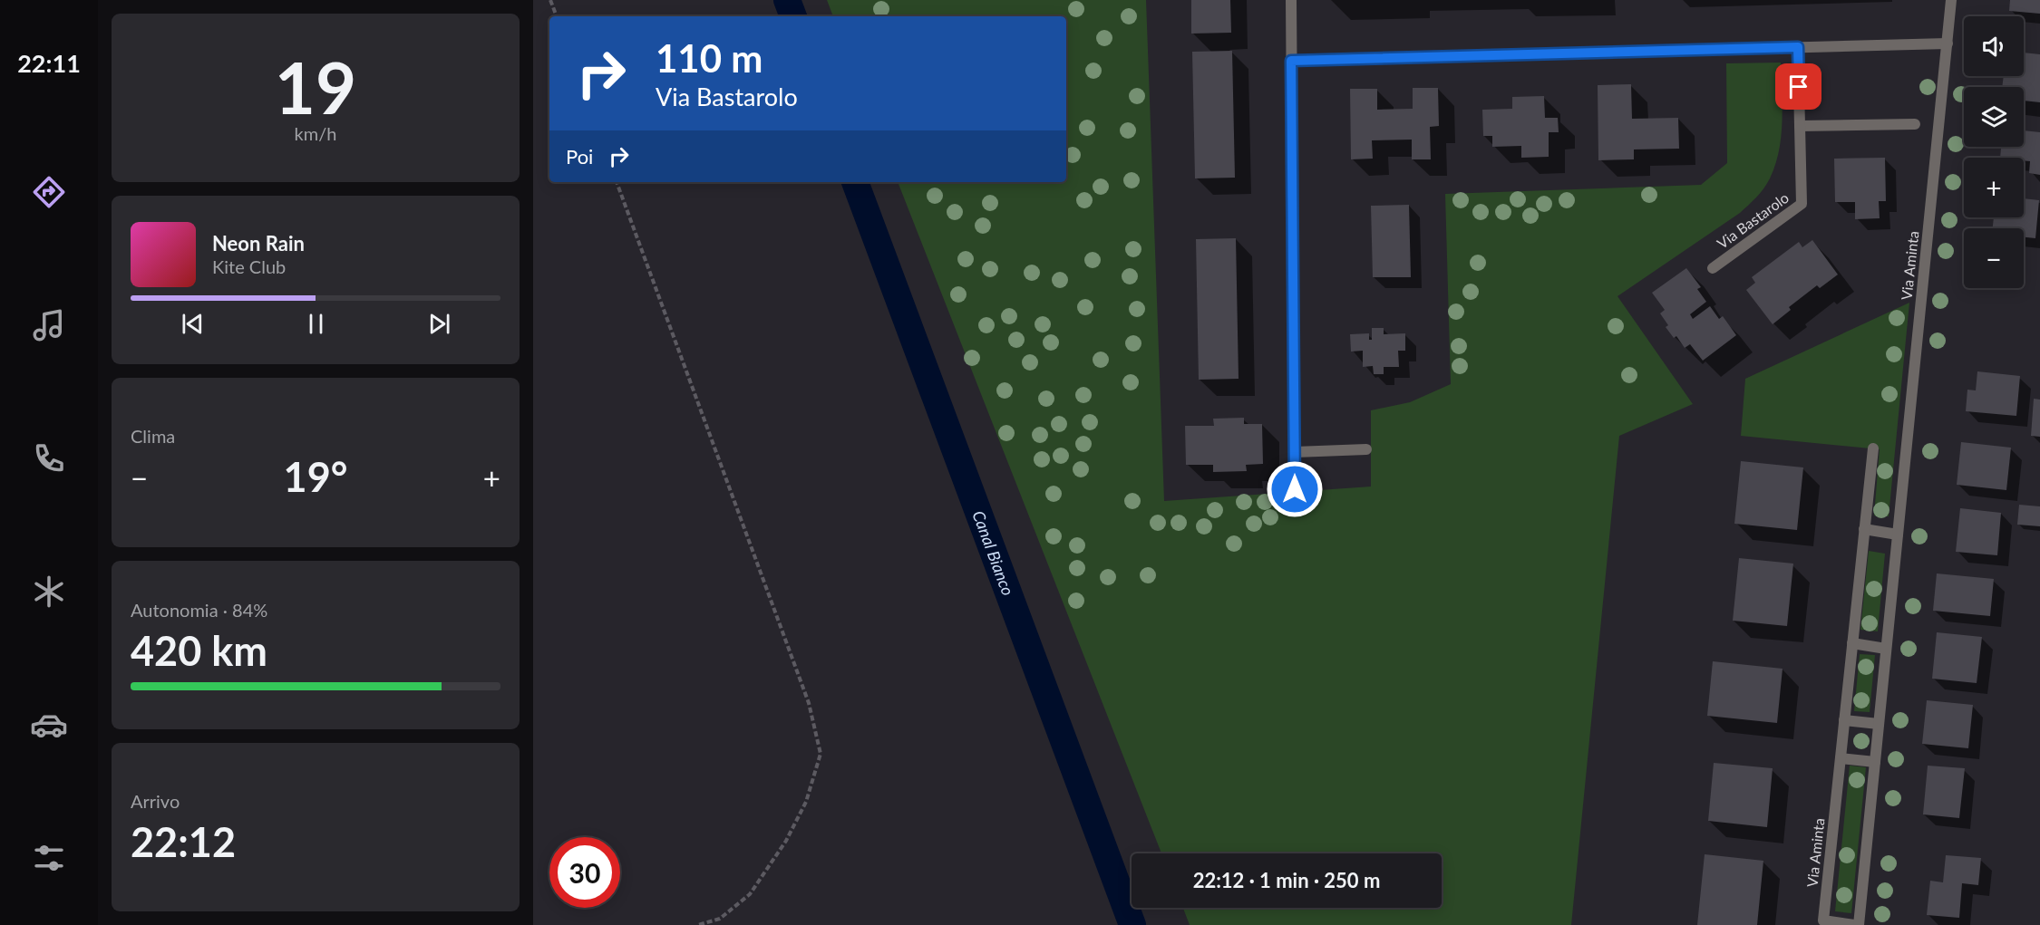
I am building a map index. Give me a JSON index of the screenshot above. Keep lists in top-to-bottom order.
{
  "streets": {
    "street": ["Via Bastarolo", "Via Aminta"]
  },
  "water": ["Canal Bianco"],
  "page": {
    "tabs": "22:11",
    "tile": [
      ["19", "km/h"],
      "Clima",
      ["Autonomia · 84%", "420 km"],
      ["Arrivo", "22:12"]
    ],
    "map_buttons": ["+", "−"],
    "turn": ["110 m", "Via Bastarolo"],
    "then": "Poi",
    "song": ["Neon Rain", "Kite Club"],
    "heat": ["−", "19°", "+"],
    "limit": "30",
    "trip": "22:12 · 1 min · 250 m"
  }
}
